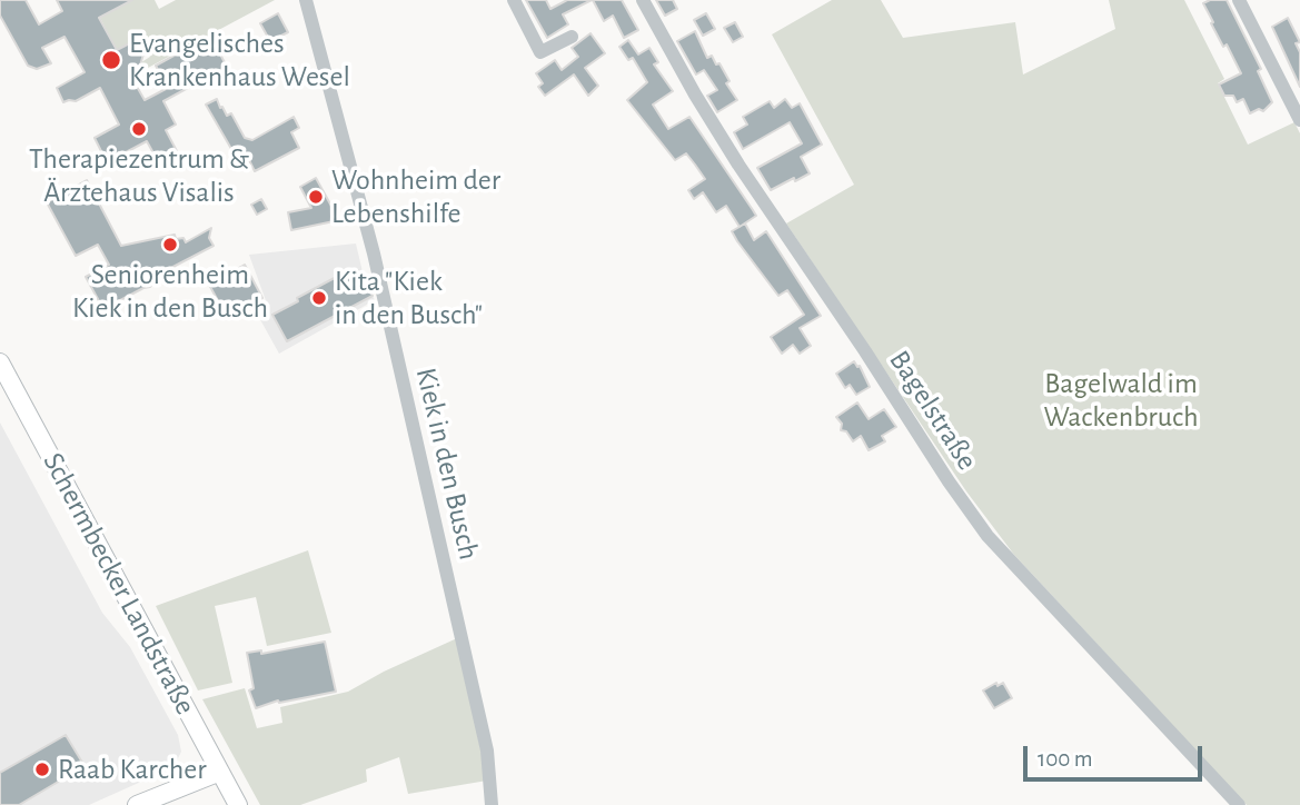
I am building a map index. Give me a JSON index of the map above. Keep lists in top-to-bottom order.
{
  "streets": {
    "main road": ["Schermbecker Landstraße"],
    "street": ["Bagelstraße", "Kiek in den Busch"]
  },
  "parks": ["Bagelwald im Wackenbruch"],
  "places": [
    "Evangelisches Krankenhaus Wesel",
    "Therapiezentrum & Ärztehaus Visalis",
    "Wohnheim der Lebenshilfe",
    "Seniorenheim Kiek in den Busch",
    "Kita \"Kiek in den Busch\"",
    "Raab Karcher"
  ],
  "scale_bar": "100 m"
}
